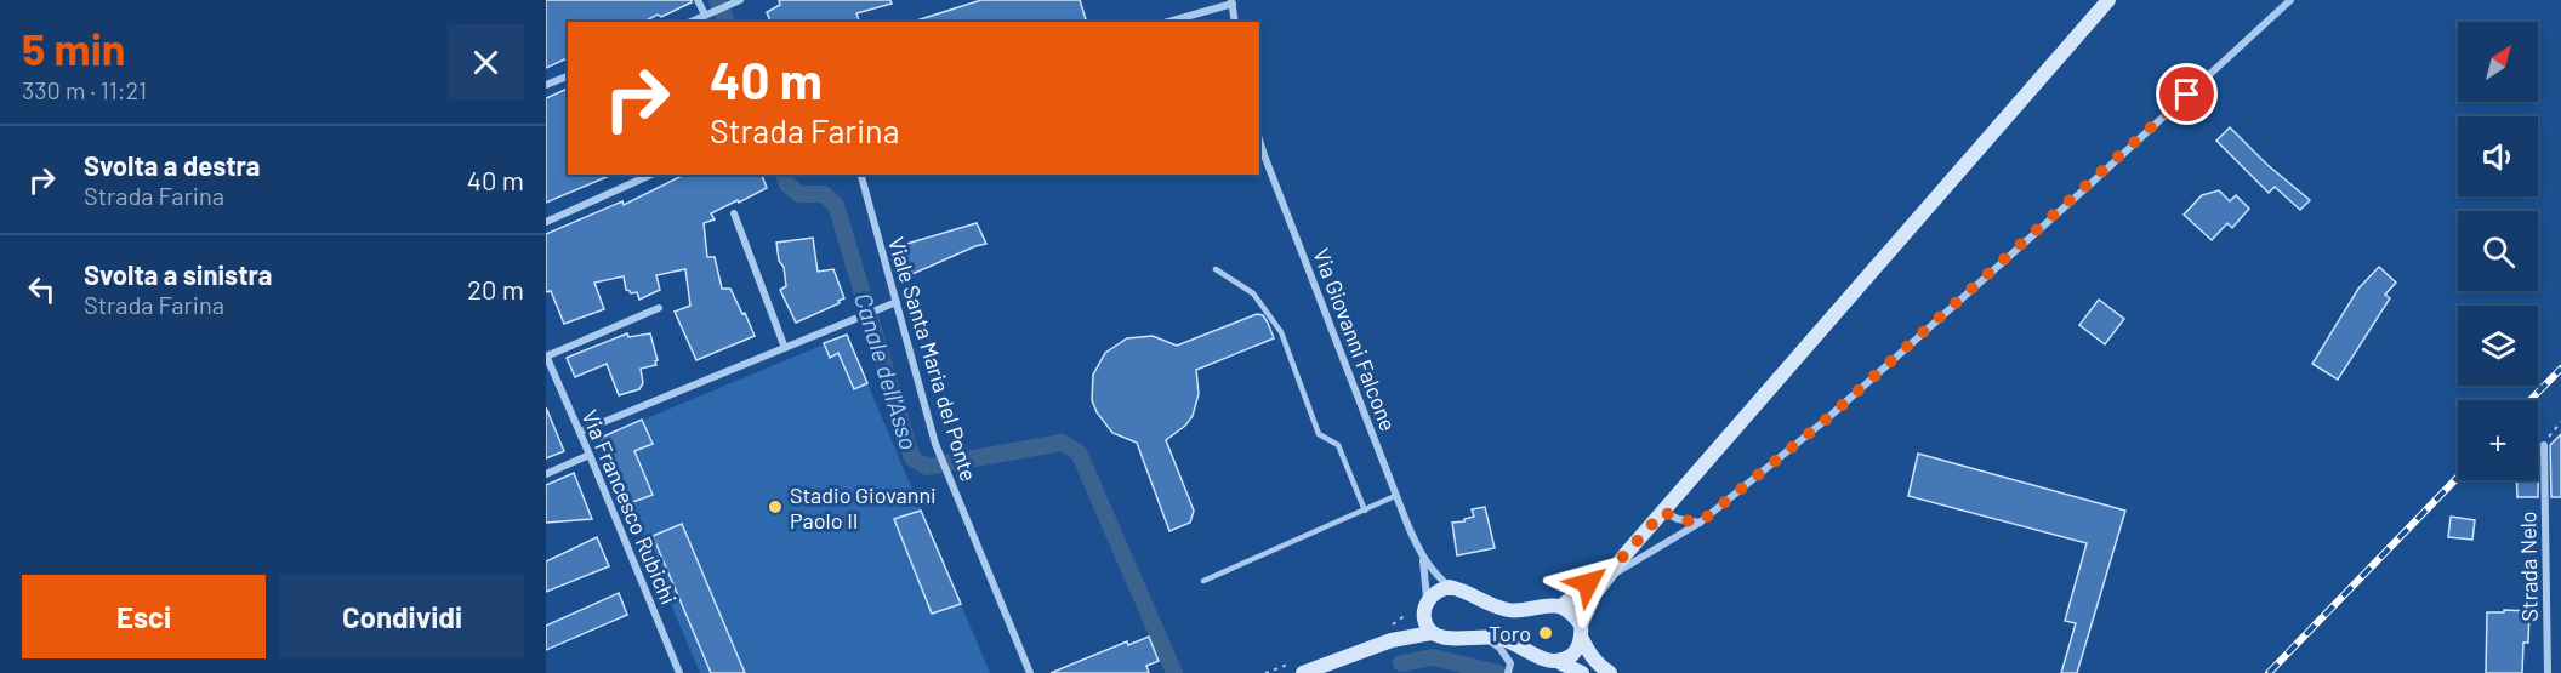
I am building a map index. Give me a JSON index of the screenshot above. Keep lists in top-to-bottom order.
{
  "streets": {
    "street": [
      "Via Giovanni Falcone",
      "Viale Santa Maria del Ponte",
      "Via Francesco Rubichi",
      "Strada Nelo"
    ]
  },
  "water": ["Canale dell'Asso"],
  "places": ["Stadio Giovanni Paolo II", "Toro"],
  "north": "top right",
  "page": {
    "heading": ["5 min", "330 m · 11:21"],
    "map_buttons": "+",
    "turn": ["40 m", "Strada Farina"],
    "list": [
      {
        "name": "Svolta a destra",
        "note": "Strada Farina",
        "value": "40 m"
      },
      {
        "name": "Svolta a sinistra",
        "note": "Strada Farina",
        "value": "20 m"
      }
    ],
    "buttons": ["Esci", "Condividi"]
  }
}
